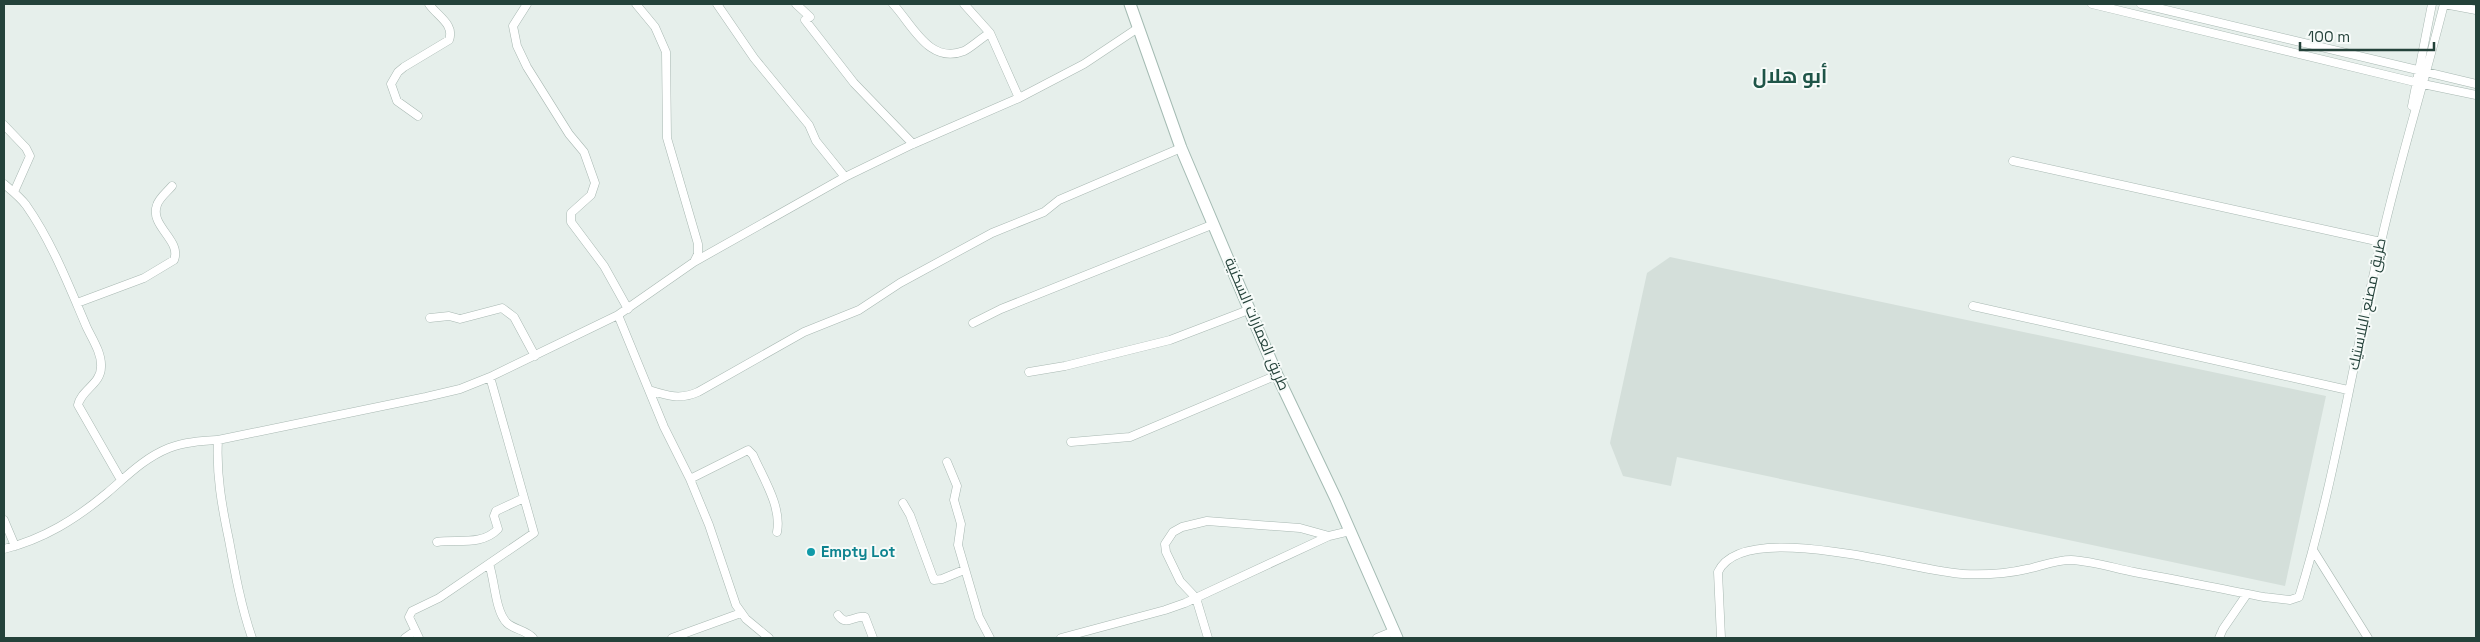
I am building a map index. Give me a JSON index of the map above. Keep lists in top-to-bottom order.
{
  "streets": {
    "main road": ["طريق العمارات السكنية"],
    "street": ["طريق مصنع البلاستيك"]
  },
  "districts": ["أبو هلال"],
  "places": ["Empty Lot"],
  "scale_bar": "100 m"
}
